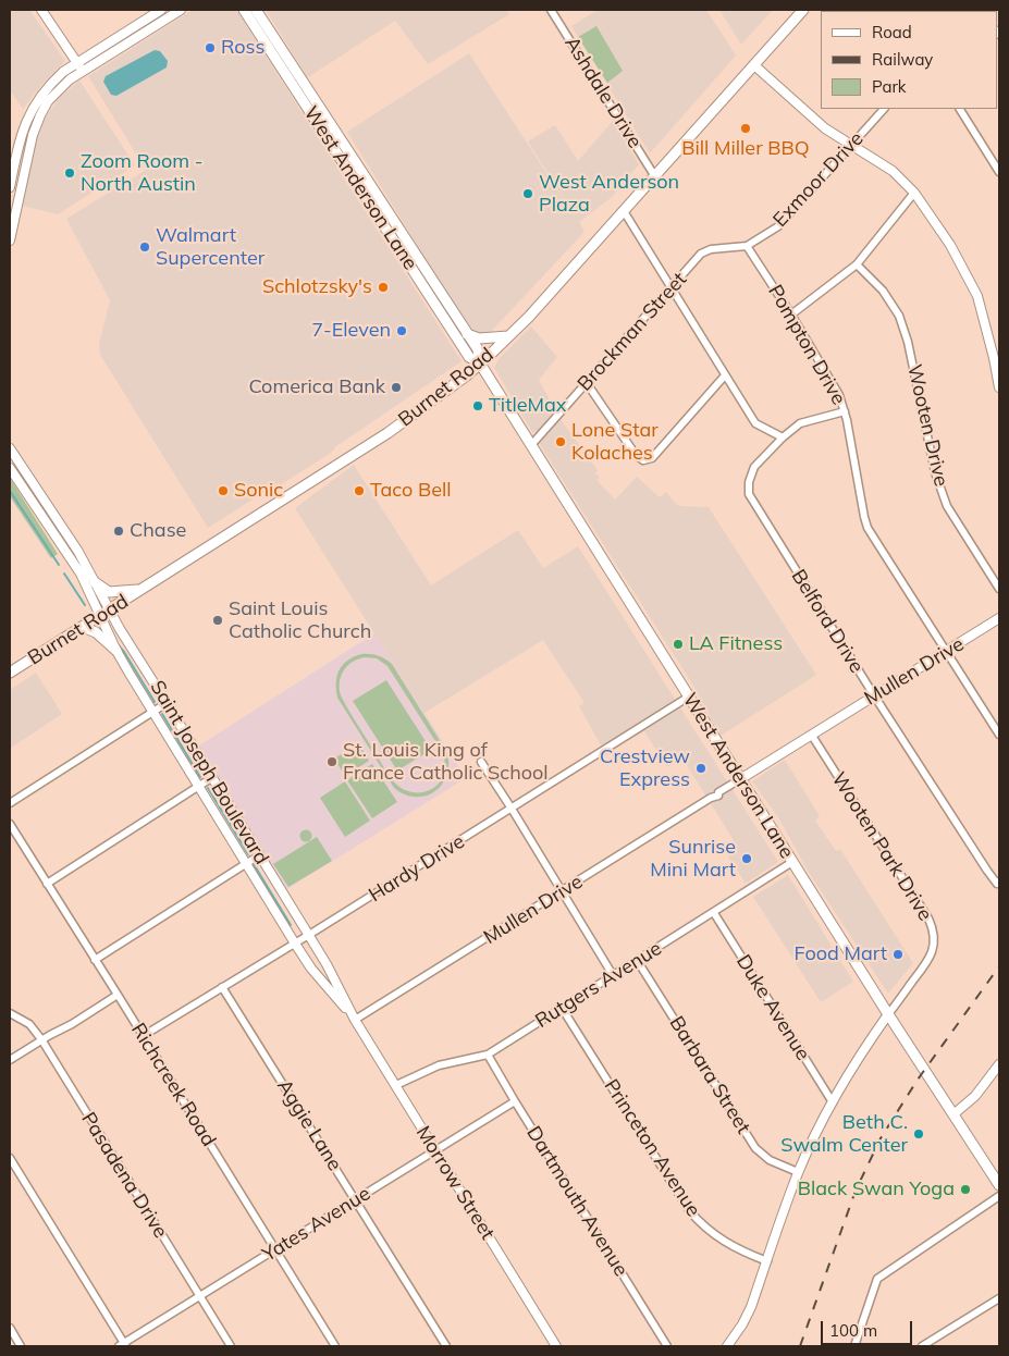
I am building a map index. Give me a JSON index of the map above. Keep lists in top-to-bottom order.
{
  "streets": {
    "main road": ["West Anderson Lane", "Burnet Road"],
    "street": [
      "Ashdale Drive",
      "Exmoor Drive",
      "Brockman Street",
      "Pompton Drive",
      "Wooten Drive",
      "Belford Drive",
      "Mullen Drive",
      "Saint Joseph Boulevard",
      "Wooten Park Drive",
      "Hardy Drive",
      "Rutgers Avenue",
      "Duke Avenue",
      "Barbara Street",
      "Richcreek Road",
      "Aggie Lane",
      "Princeton Avenue",
      "Pasadena Drive",
      "Morrow Street",
      "Dartmouth Avenue",
      "Yates Avenue"
    ]
  },
  "crossings": [
    ["Ashdale Drive", "Burnet Road"],
    ["Exmoor Drive", "Brockman Street"],
    ["Exmoor Drive", "Pompton Drive"],
    ["West Anderson Lane", "Brockman Street"],
    ["West Anderson Lane", "Burnet Road"],
    ["West Anderson Lane", "Mullen Drive"],
    ["West Anderson Lane", "Wooten Park Drive"],
    ["West Anderson Lane", "Hardy Drive"],
    ["West Anderson Lane", "Rutgers Avenue"],
    ["Brockman Street", "Pompton Drive"],
    ["Pompton Drive", "Mullen Drive"],
    ["Burnet Road", "Saint Joseph Boulevard"],
    ["Belford Drive", "Mullen Drive"],
    ["Mullen Drive", "Wooten Park Drive"],
    ["Mullen Drive", "Morrow Street"],
    ["Saint Joseph Boulevard", "Hardy Drive"],
    ["Saint Joseph Boulevard", "Morrow Street"],
    ["Hardy Drive", "Richcreek Road"],
    ["Hardy Drive", "Aggie Lane"],
    ["Hardy Drive", "Morrow Street"],
    ["Rutgers Avenue", "Duke Avenue"],
    ["Rutgers Avenue", "Barbara Street"],
    ["Rutgers Avenue", "Princeton Avenue"],
    ["Rutgers Avenue", "Morrow Street"],
    ["Rutgers Avenue", "Dartmouth Avenue"],
    ["Richcreek Road", "Yates Avenue"],
    ["Aggie Lane", "Yates Avenue"],
    ["Pasadena Drive", "Yates Avenue"],
    ["Morrow Street", "Yates Avenue"],
    ["Dartmouth Avenue", "Yates Avenue"]
  ],
  "places": [
    "Ross",
    "Bill Miller BBQ",
    "Zoom Room - North Austin",
    "West Anderson Plaza",
    "Walmart Supercenter",
    "Schlotzsky's",
    "7-Eleven",
    "Comerica Bank",
    "TitleMax",
    "Lone Star Kolaches",
    "Sonic",
    "Taco Bell",
    "Chase",
    "Saint Louis Catholic Church",
    "LA Fitness",
    "St. Louis King of France Catholic School",
    "Crestview Express",
    "Sunrise Mini Mart",
    "Food Mart",
    "Beth C. Swalm Center",
    "Black Swan Yoga"
  ],
  "legend": ["Road", "Railway", "Park"],
  "scale_bar": "100 m"
}
